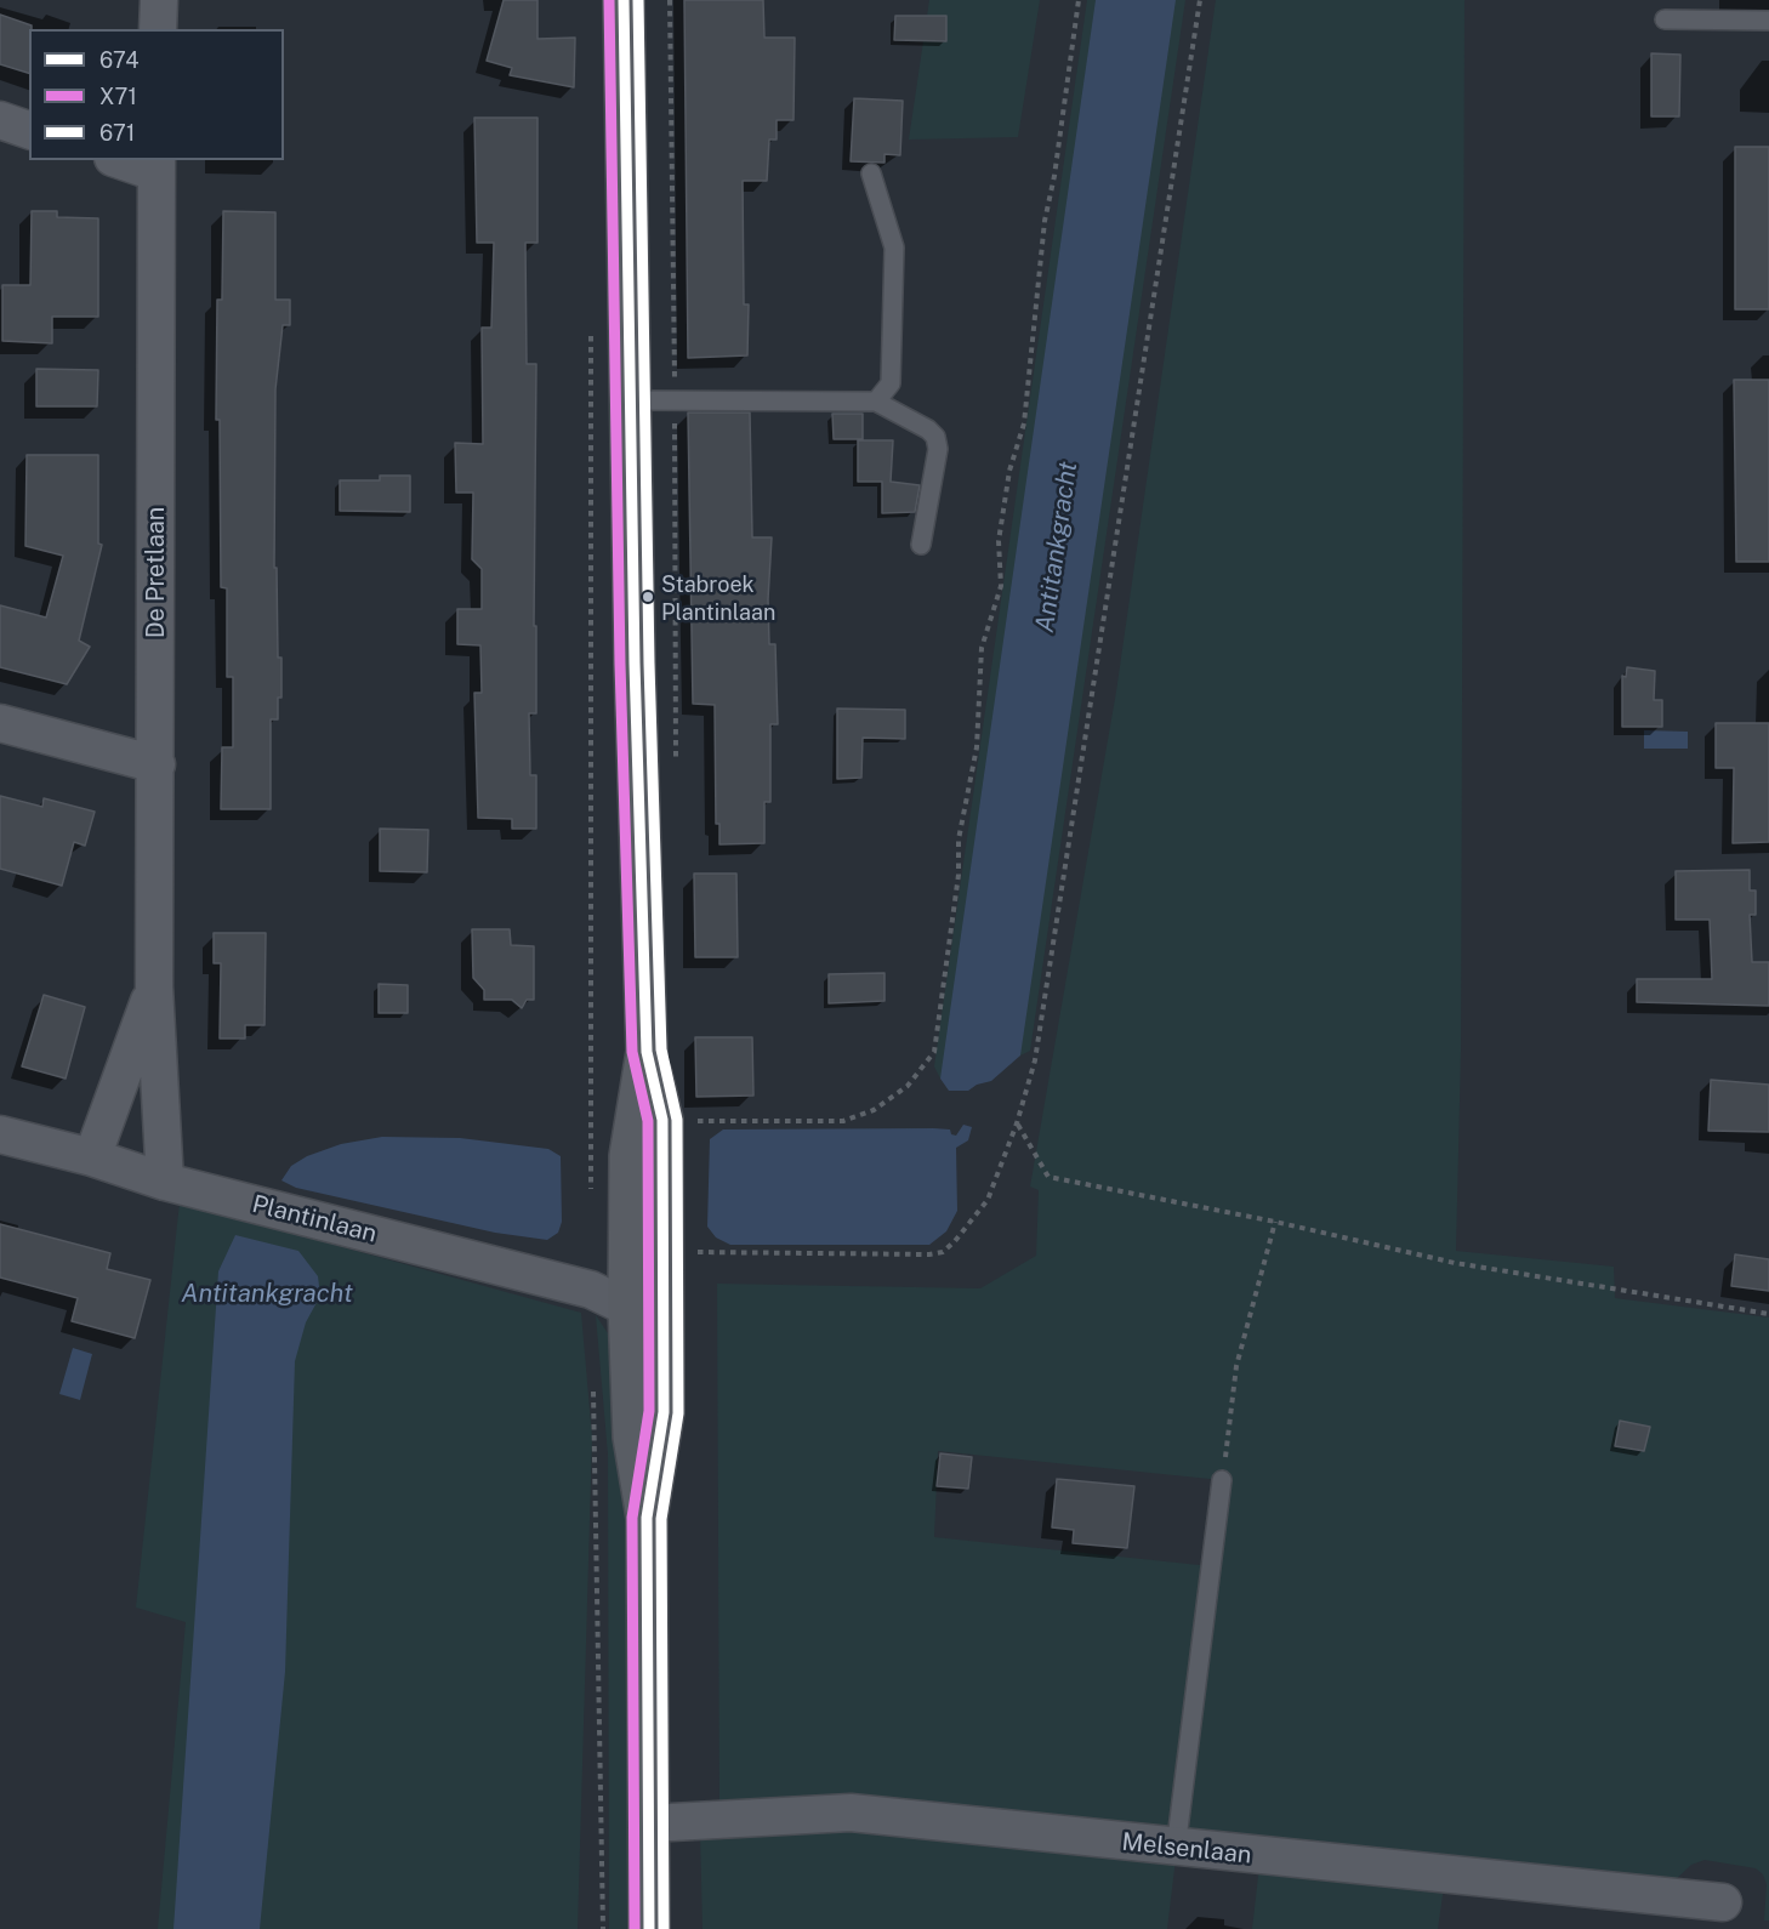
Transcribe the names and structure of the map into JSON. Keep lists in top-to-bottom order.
{
  "streets": {
    "street": ["De Pretlaan", "Plantinlaan", "Melsenlaan"]
  },
  "crossings": [
    ["De Pretlaan", "Plantinlaan"]
  ],
  "water": ["Antitankgracht"],
  "places": ["Stabroek Plantinlaan"],
  "lines": ["transit line 674", "transit line X71", "transit line 671"],
  "legend": ["674", "X71", "671"]
}
